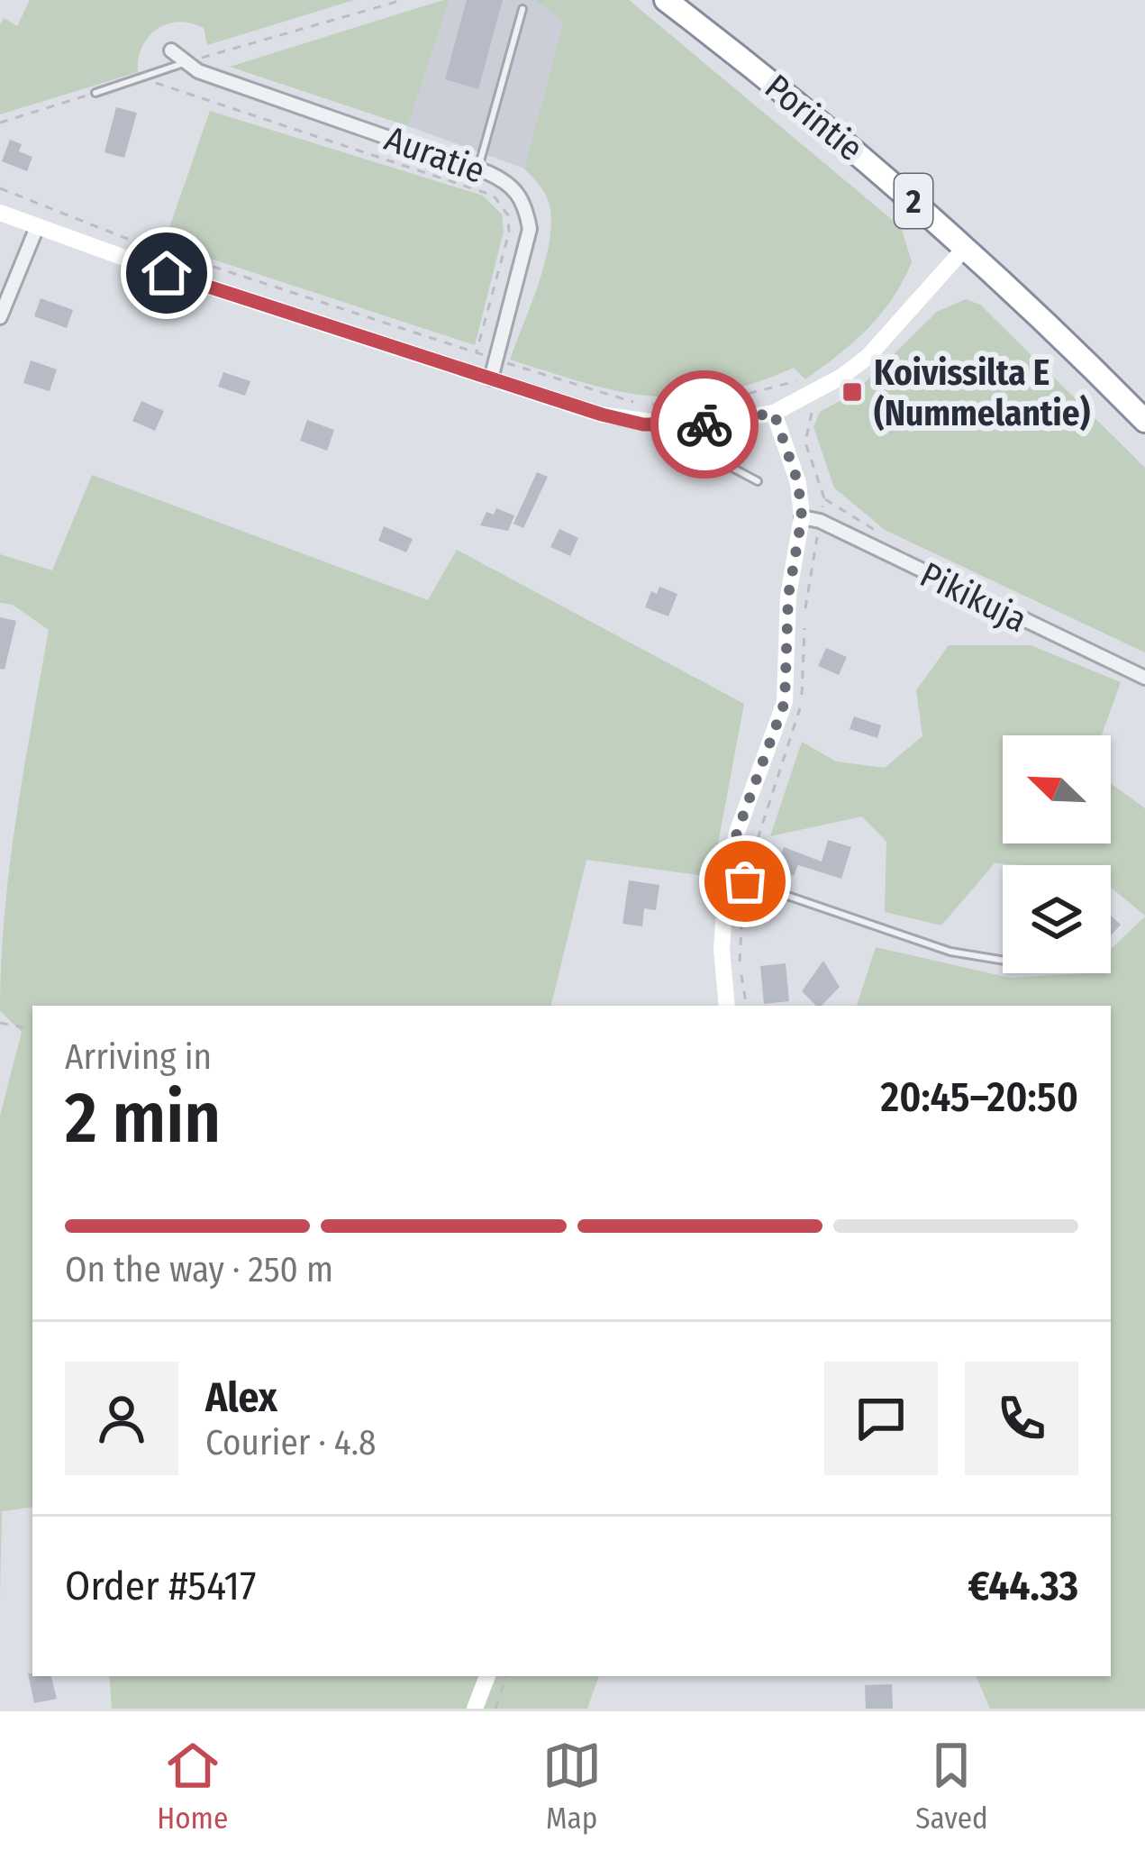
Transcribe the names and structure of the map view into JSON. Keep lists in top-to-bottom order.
{
  "streets": {
    "highway": ["Porintie", "2"],
    "street": ["Auratie", "Pikikuja"]
  },
  "places": {
    "transit": ["Koivissilta E (Nummelantie)"]
  },
  "north": "top left",
  "page": {
    "heading": ["2 min", "Arriving in", "20:45–20:50"],
    "panel": [
      "Alex",
      "Courier · 4.8",
      "Order #5417",
      "€44.33"
    ],
    "bar": "On the way · 250 m",
    "tabs": ["Home", "Map", "Saved"]
  }
}
